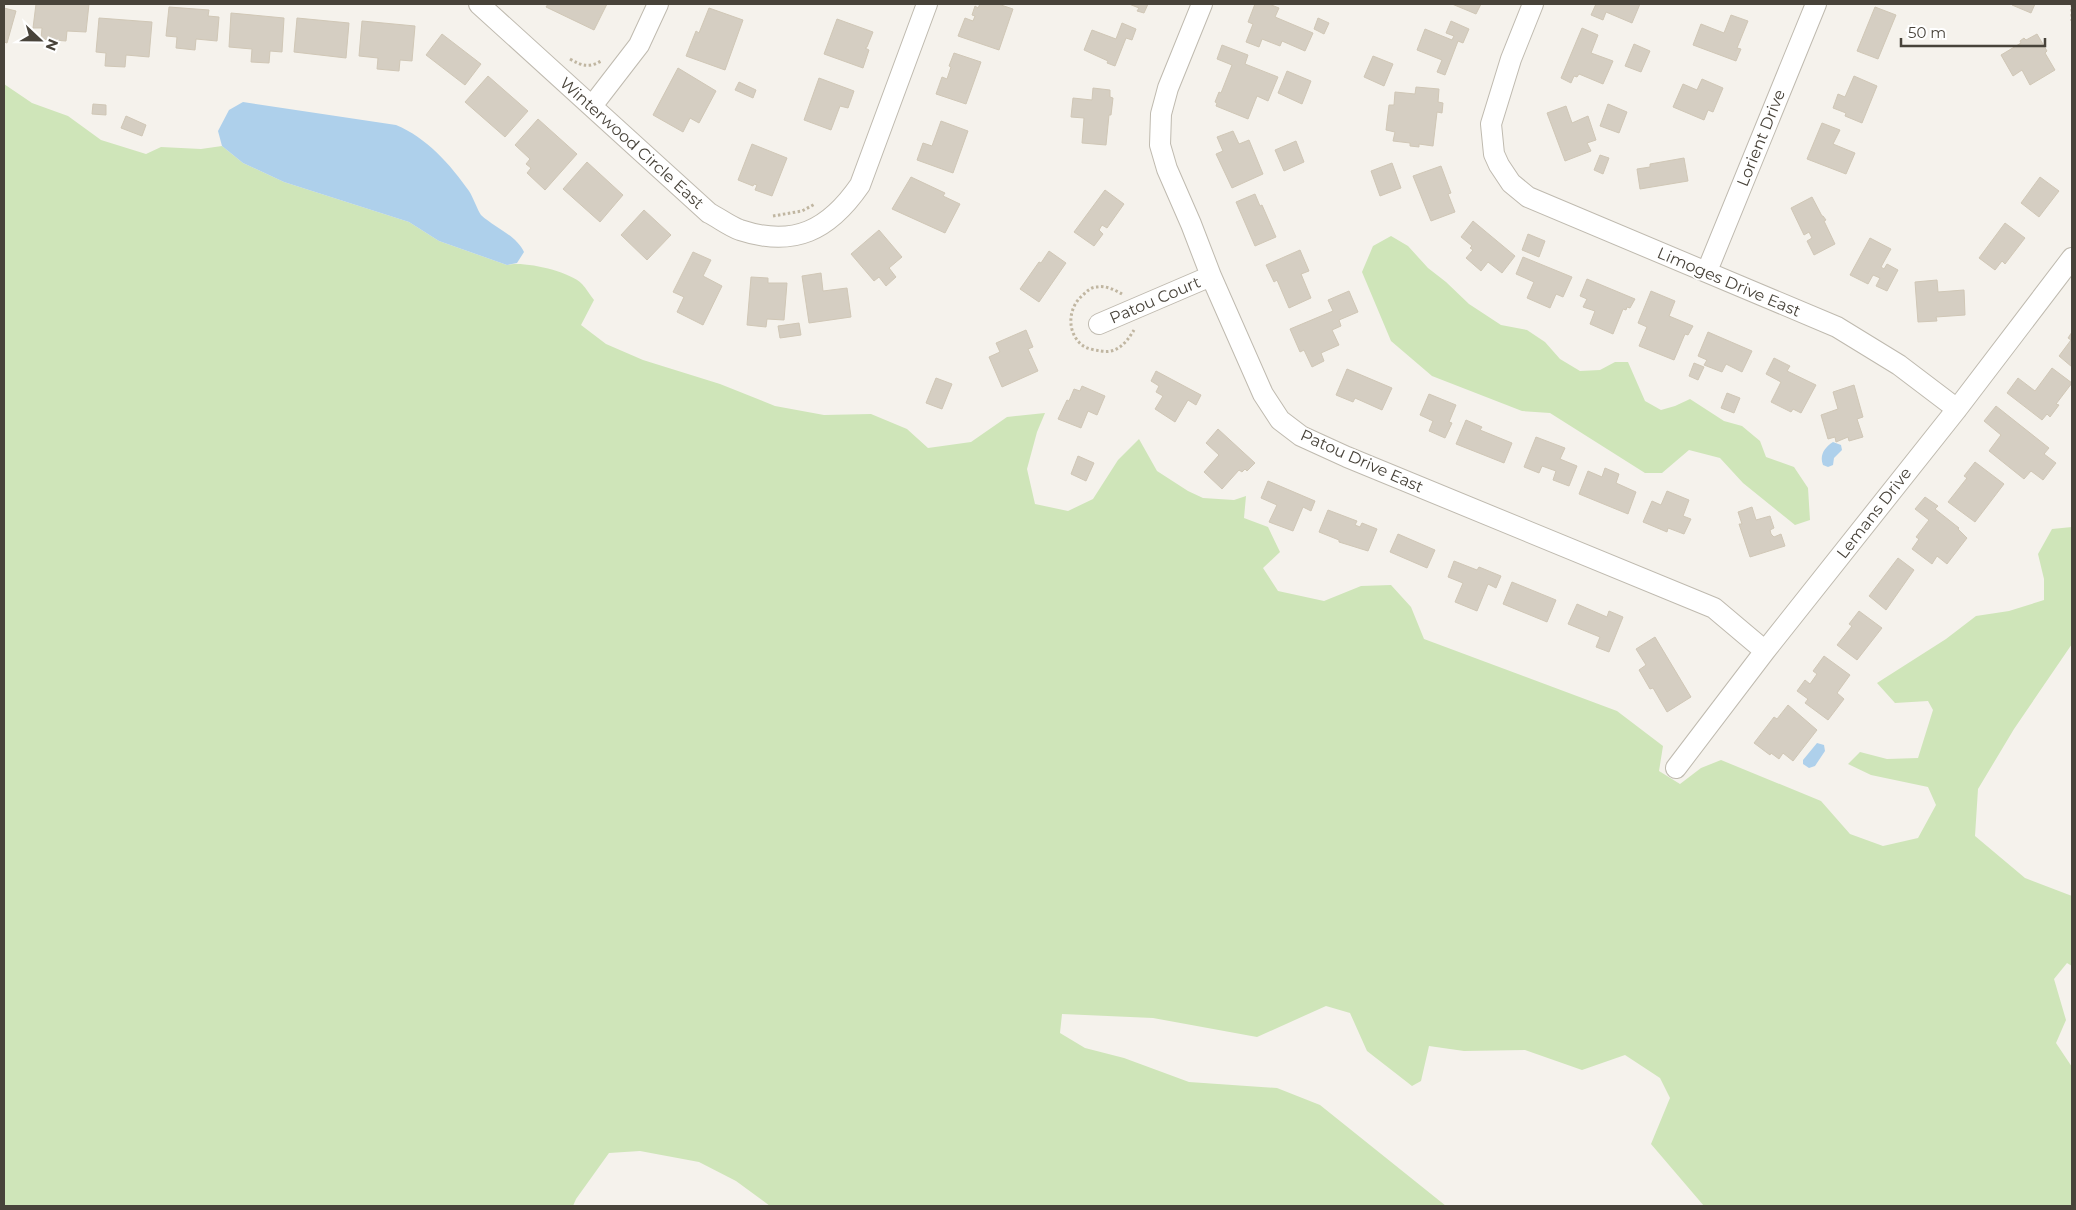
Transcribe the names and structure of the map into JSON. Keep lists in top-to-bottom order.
{
  "streets": {
    "street": [
      "Lorient Drive",
      "Winterwood Circle East",
      "Limoges Drive East",
      "Patou Court",
      "Patou Drive East",
      "Lemans Drive"
    ]
  },
  "crossings": [
    ["Lorient Drive", "Limoges Drive East"],
    ["Limoges Drive East", "Lemans Drive"],
    ["Patou Court", "Patou Drive East"],
    ["Patou Drive East", "Lemans Drive"]
  ],
  "scale_bar": "50 m",
  "north": "right"
}
